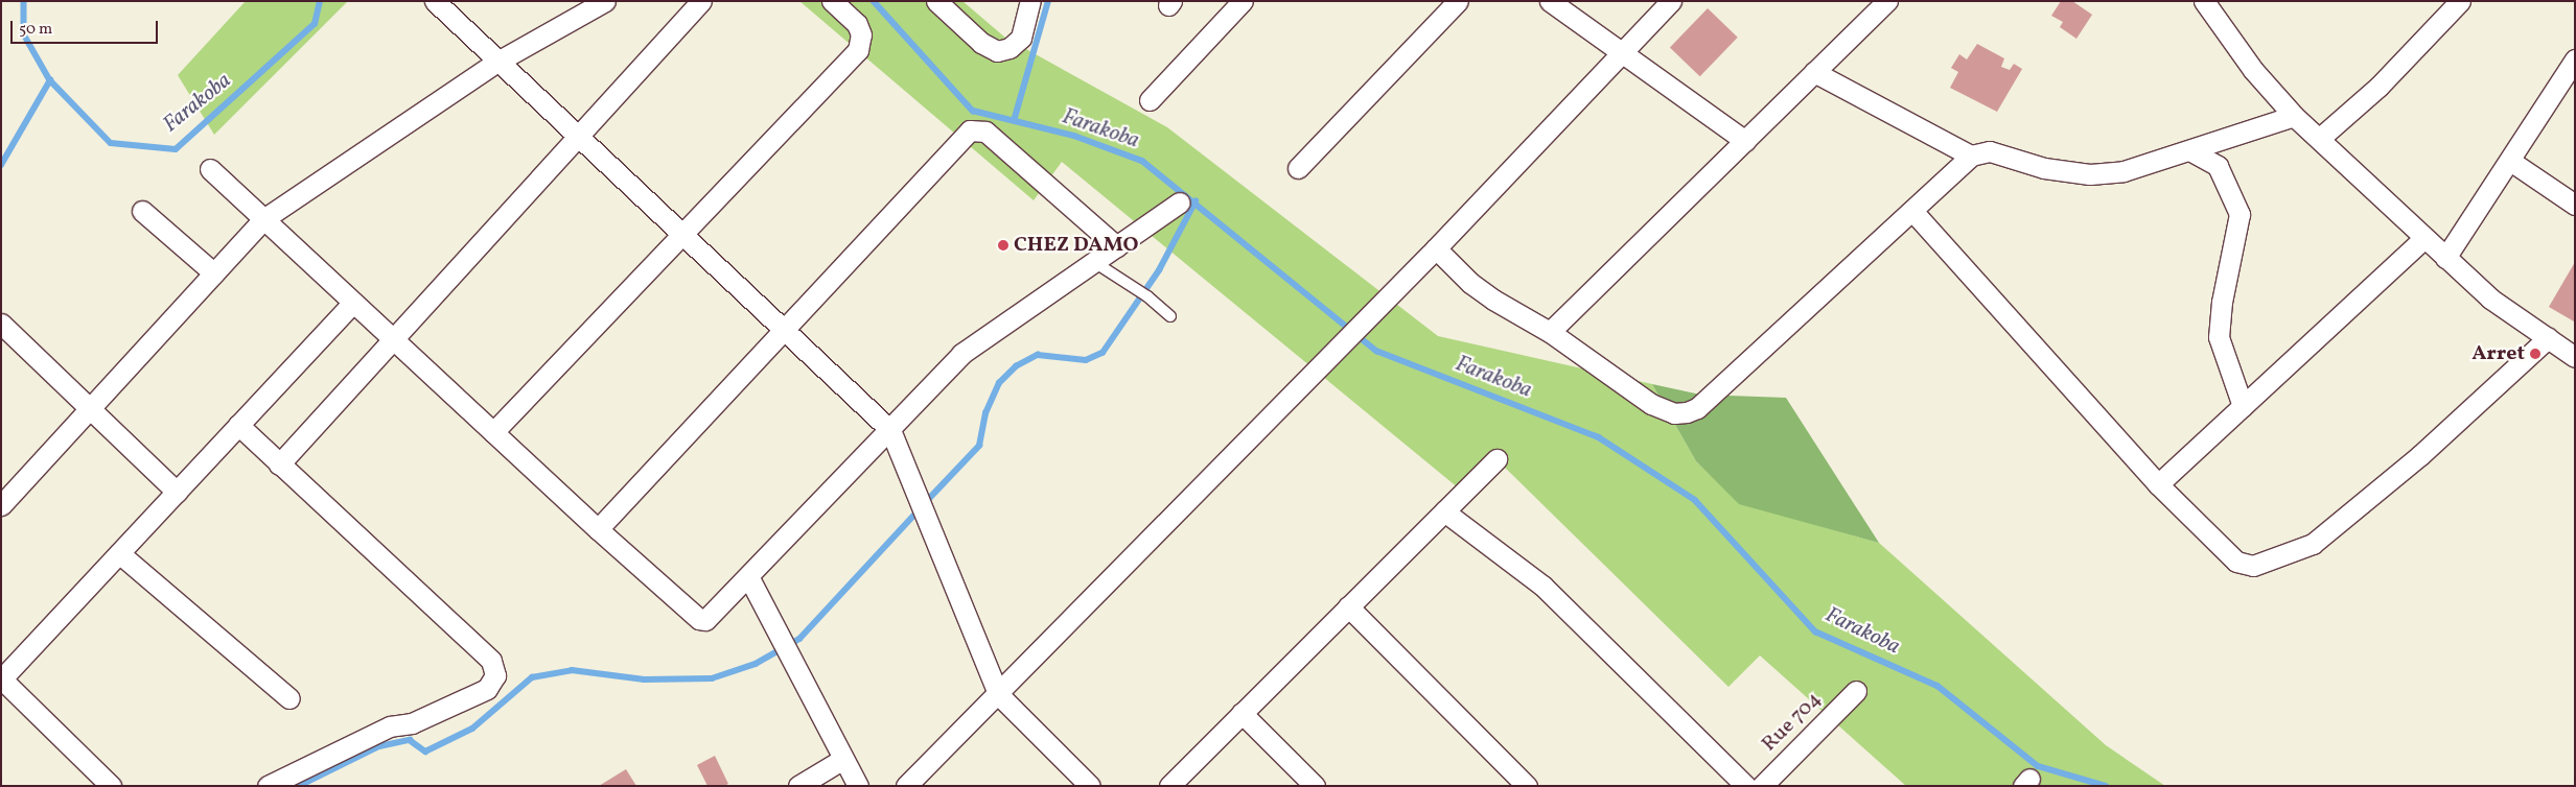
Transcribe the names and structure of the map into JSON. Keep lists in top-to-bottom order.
{
  "streets": {
    "street": ["Rue 704"]
  },
  "water": ["Farakoba"],
  "places": ["CHEZ DAMO", "Arret"],
  "scale_bar": "50 m"
}
